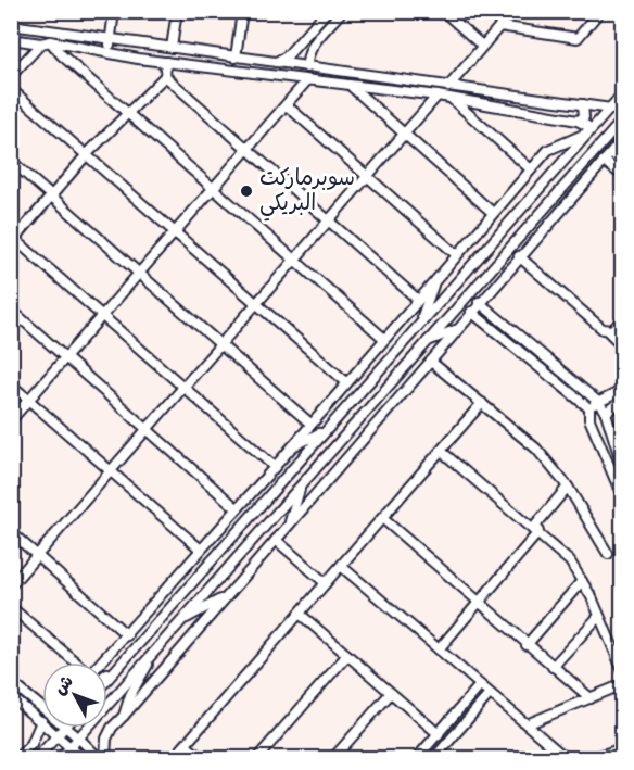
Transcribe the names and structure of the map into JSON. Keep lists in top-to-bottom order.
{
  "places": ["سوبرماركت البريكي"],
  "north": "top left"
}
